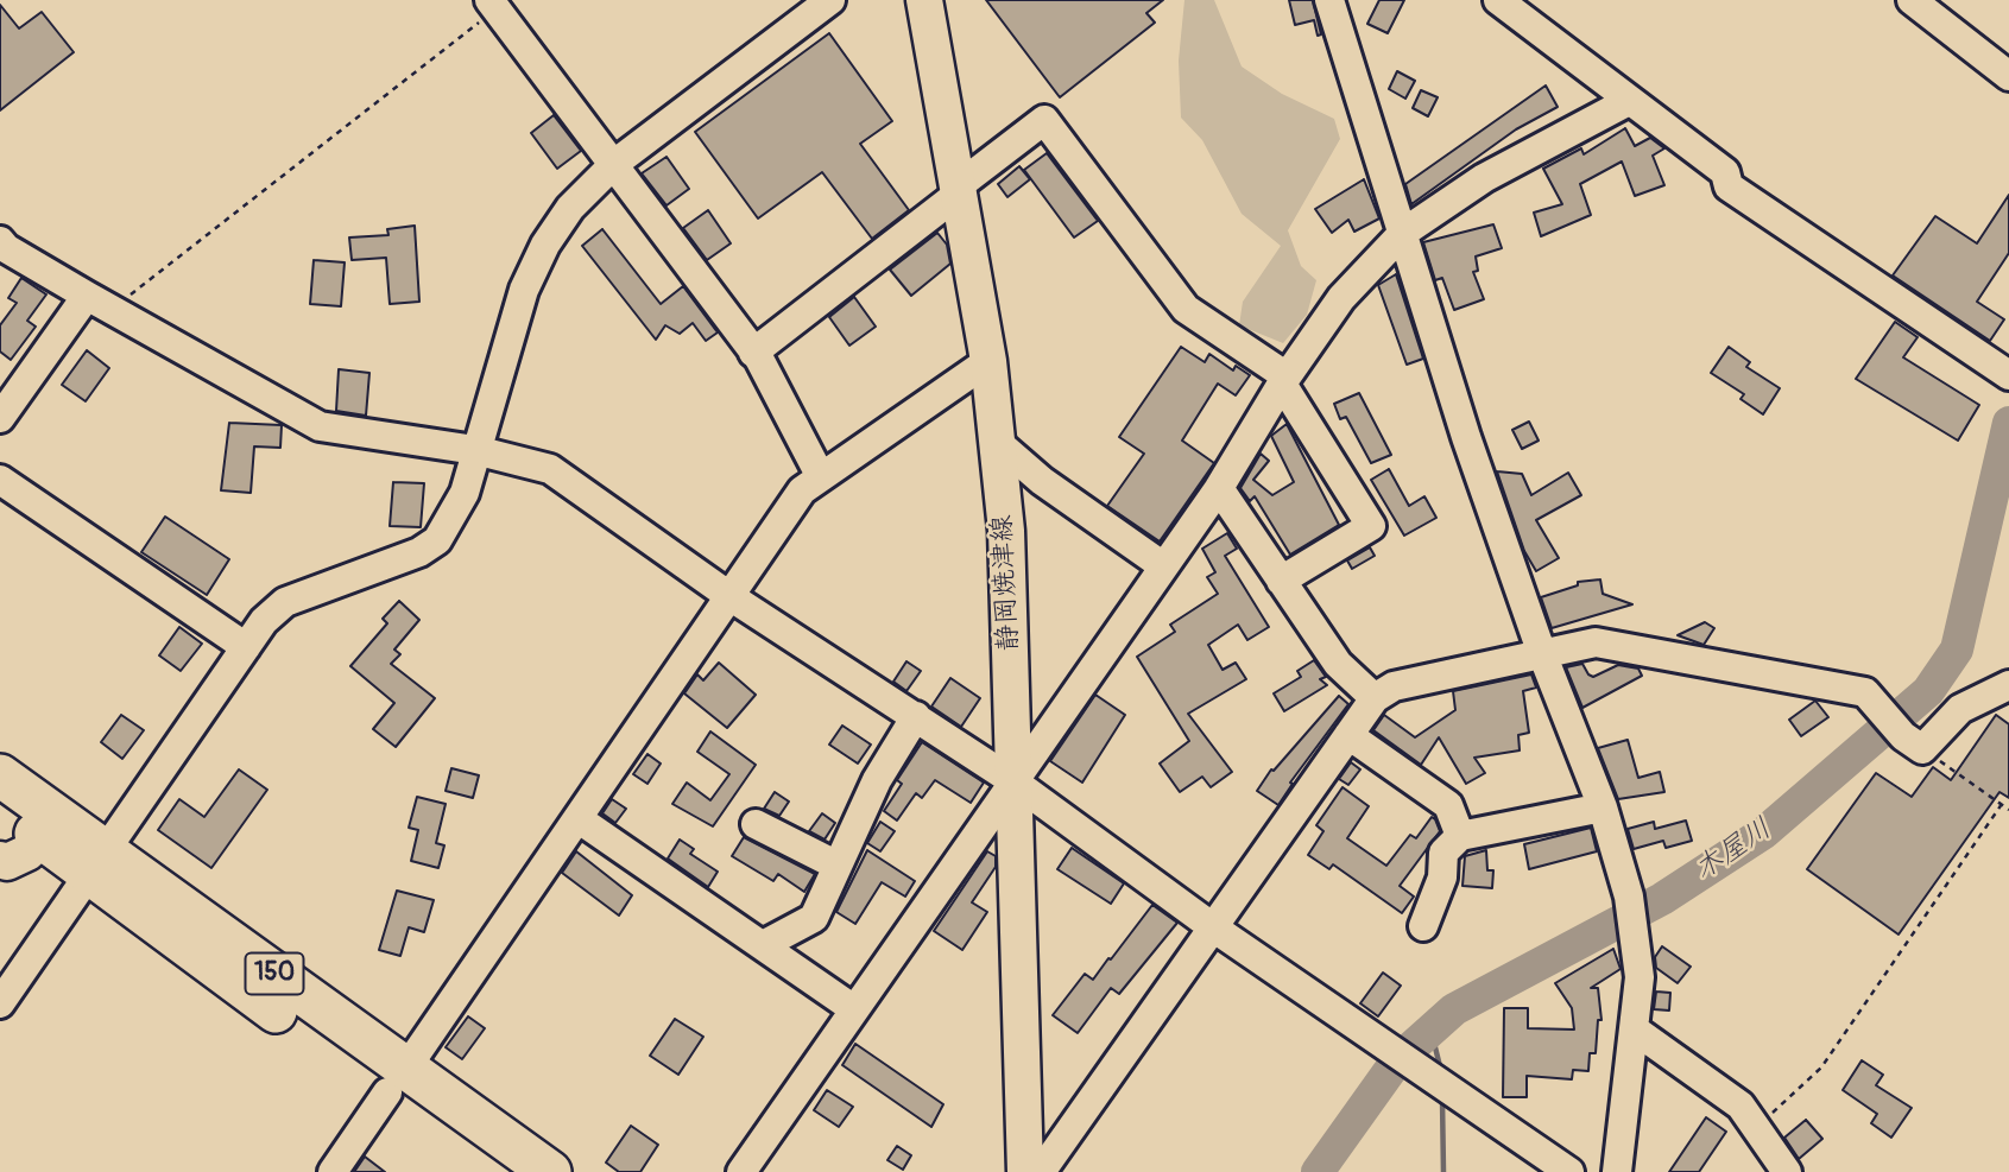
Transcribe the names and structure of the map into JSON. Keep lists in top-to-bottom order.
{
  "streets": {
    "highway": ["150"],
    "main road": ["静岡焼津線"]
  },
  "water": ["木屋川"]
}
